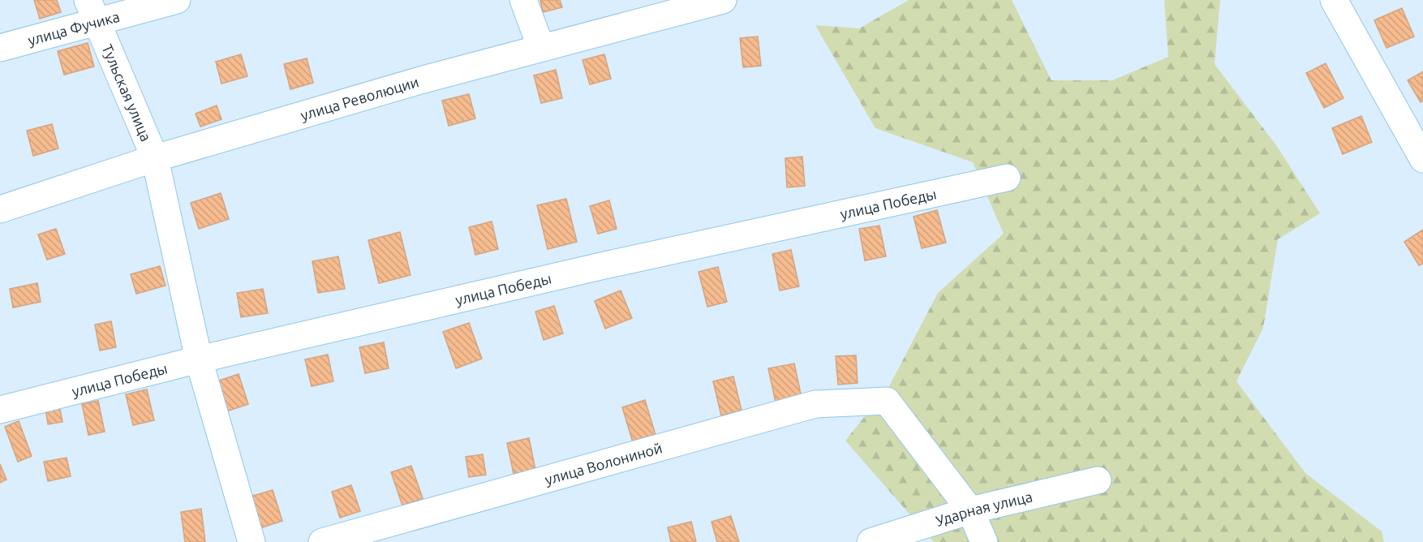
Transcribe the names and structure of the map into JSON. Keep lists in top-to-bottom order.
{
  "streets": {
    "street": [
      "улица Фучика",
      "Тульская улица",
      "улица Революции",
      "улица Победы",
      "улица Волониной",
      "Ударная улица"
    ]
  },
  "crossings": [
    ["улица Фучика", "Тульская улица"],
    ["Тульская улица", "улица Революции"],
    ["Тульская улица", "улица Победы"],
    ["улица Волониной", "Ударная улица"]
  ]
}
